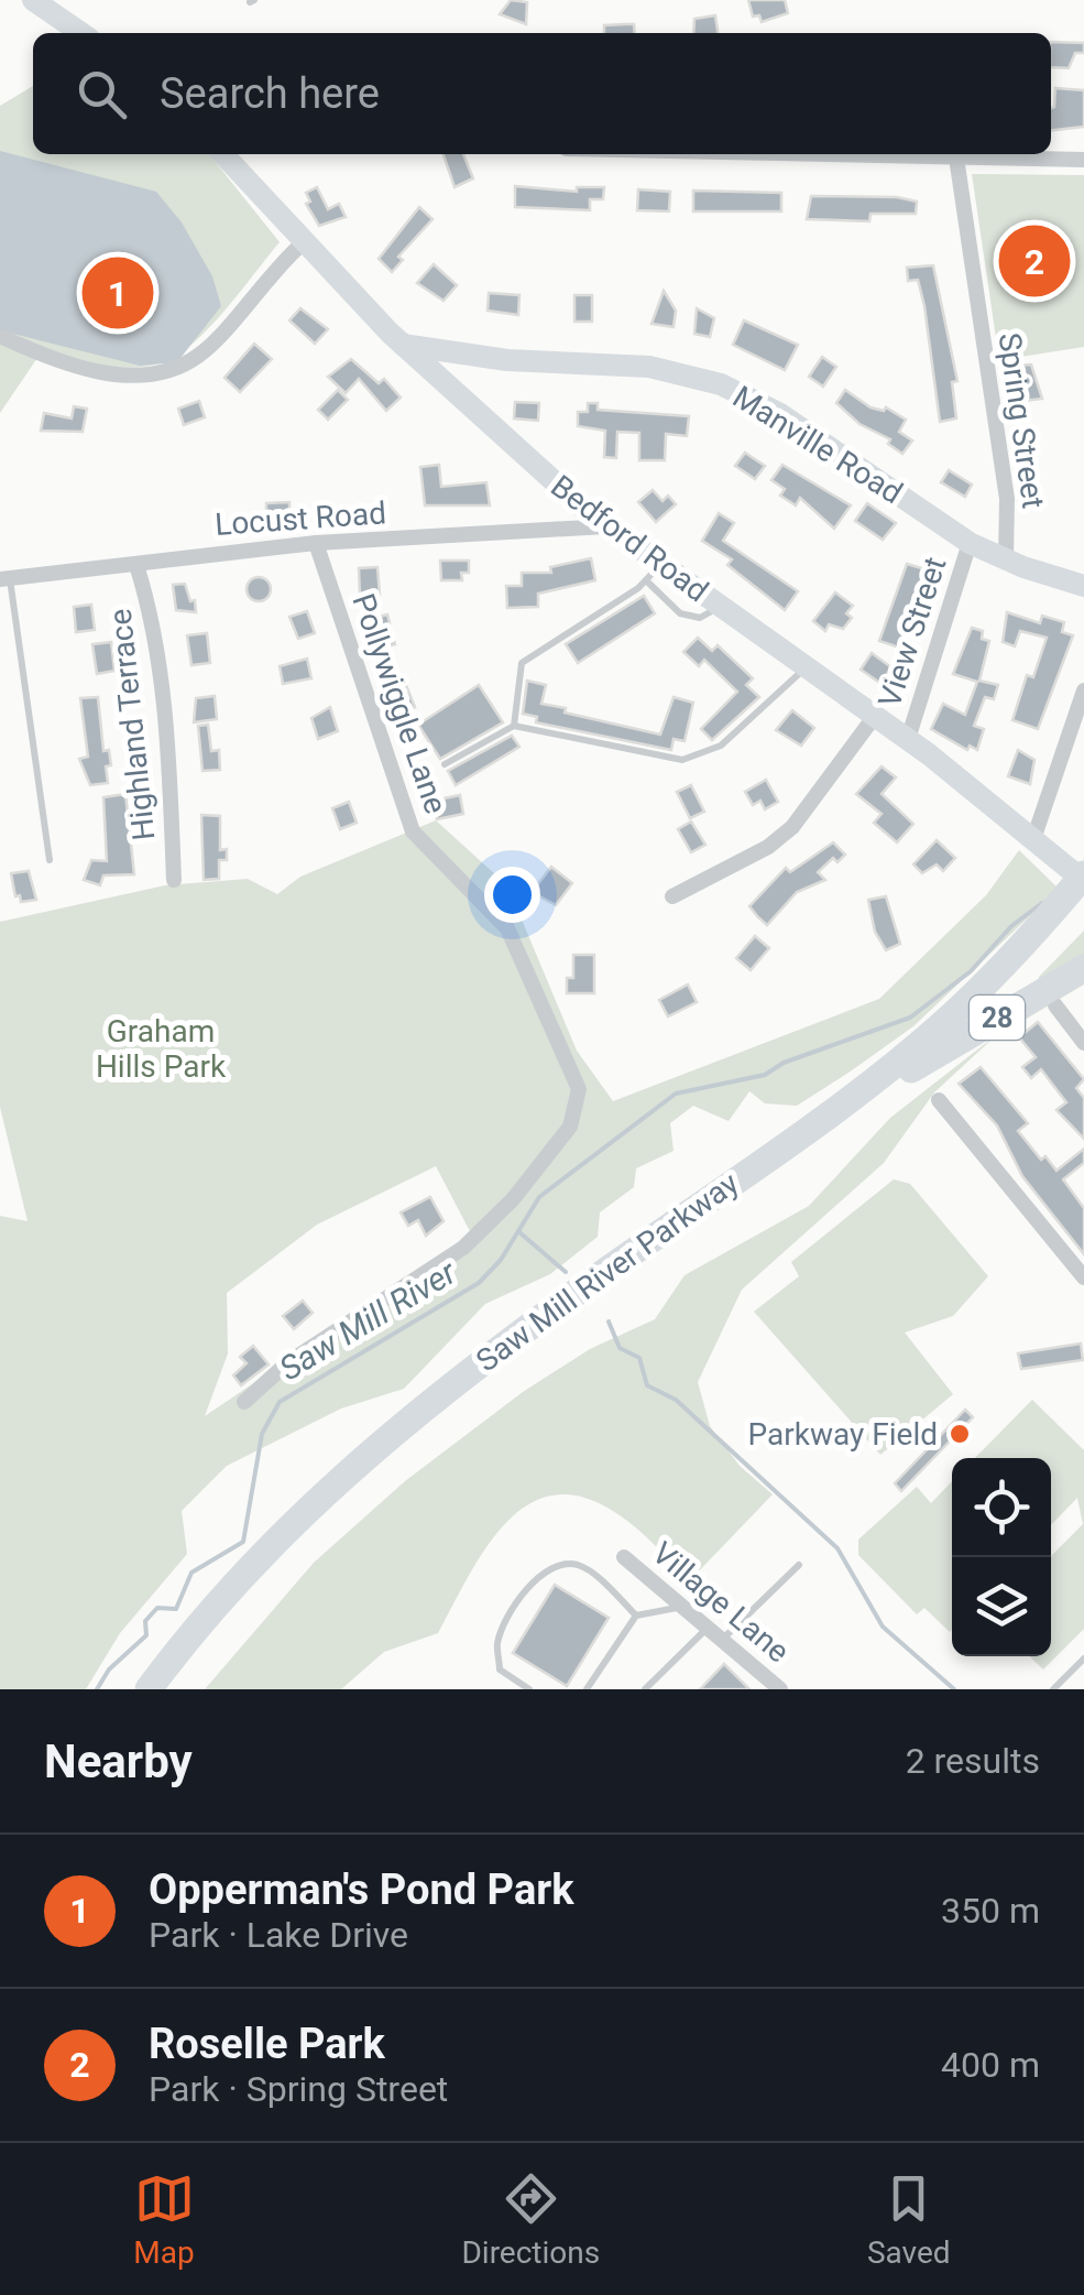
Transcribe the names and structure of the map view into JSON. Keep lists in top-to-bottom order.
{
  "streets": {
    "highway": ["28", "Saw Mill River Parkway"],
    "main road": ["Manville Road", "Bedford Road"],
    "street": [
      "Spring Street",
      "Locust Road",
      "View Street",
      "Pollywiggle Lane",
      "Highland Terrace",
      "Village Lane"
    ]
  },
  "crossings": [
    ["Spring Street", "Manville Road"],
    ["Manville Road", "Bedford Road"],
    ["Manville Road", "View Street"],
    ["Locust Road", "Bedford Road"],
    ["Locust Road", "Pollywiggle Lane"],
    ["Locust Road", "Highland Terrace"],
    ["Bedford Road", "View Street"],
    ["Bedford Road", "Saw Mill River Parkway"],
    ["28", "Saw Mill River Parkway"]
  ],
  "water": ["Saw Mill River"],
  "parks": ["Graham Hills Park"],
  "places": ["Parkway Field"],
  "page": {
    "search": "Search here",
    "pins": ["2", "1"],
    "heading": ["Nearby", "2 results"],
    "list": [
      {
        "mark": "1",
        "name": "Opperman's Pond Park",
        "note": "Park · Lake Drive",
        "value": "350 m"
      },
      {
        "mark": "2",
        "name": "Roselle Park",
        "note": "Park · Spring Street",
        "value": "400 m"
      }
    ],
    "nav": ["Map", "Directions", "Saved"]
  }
}
